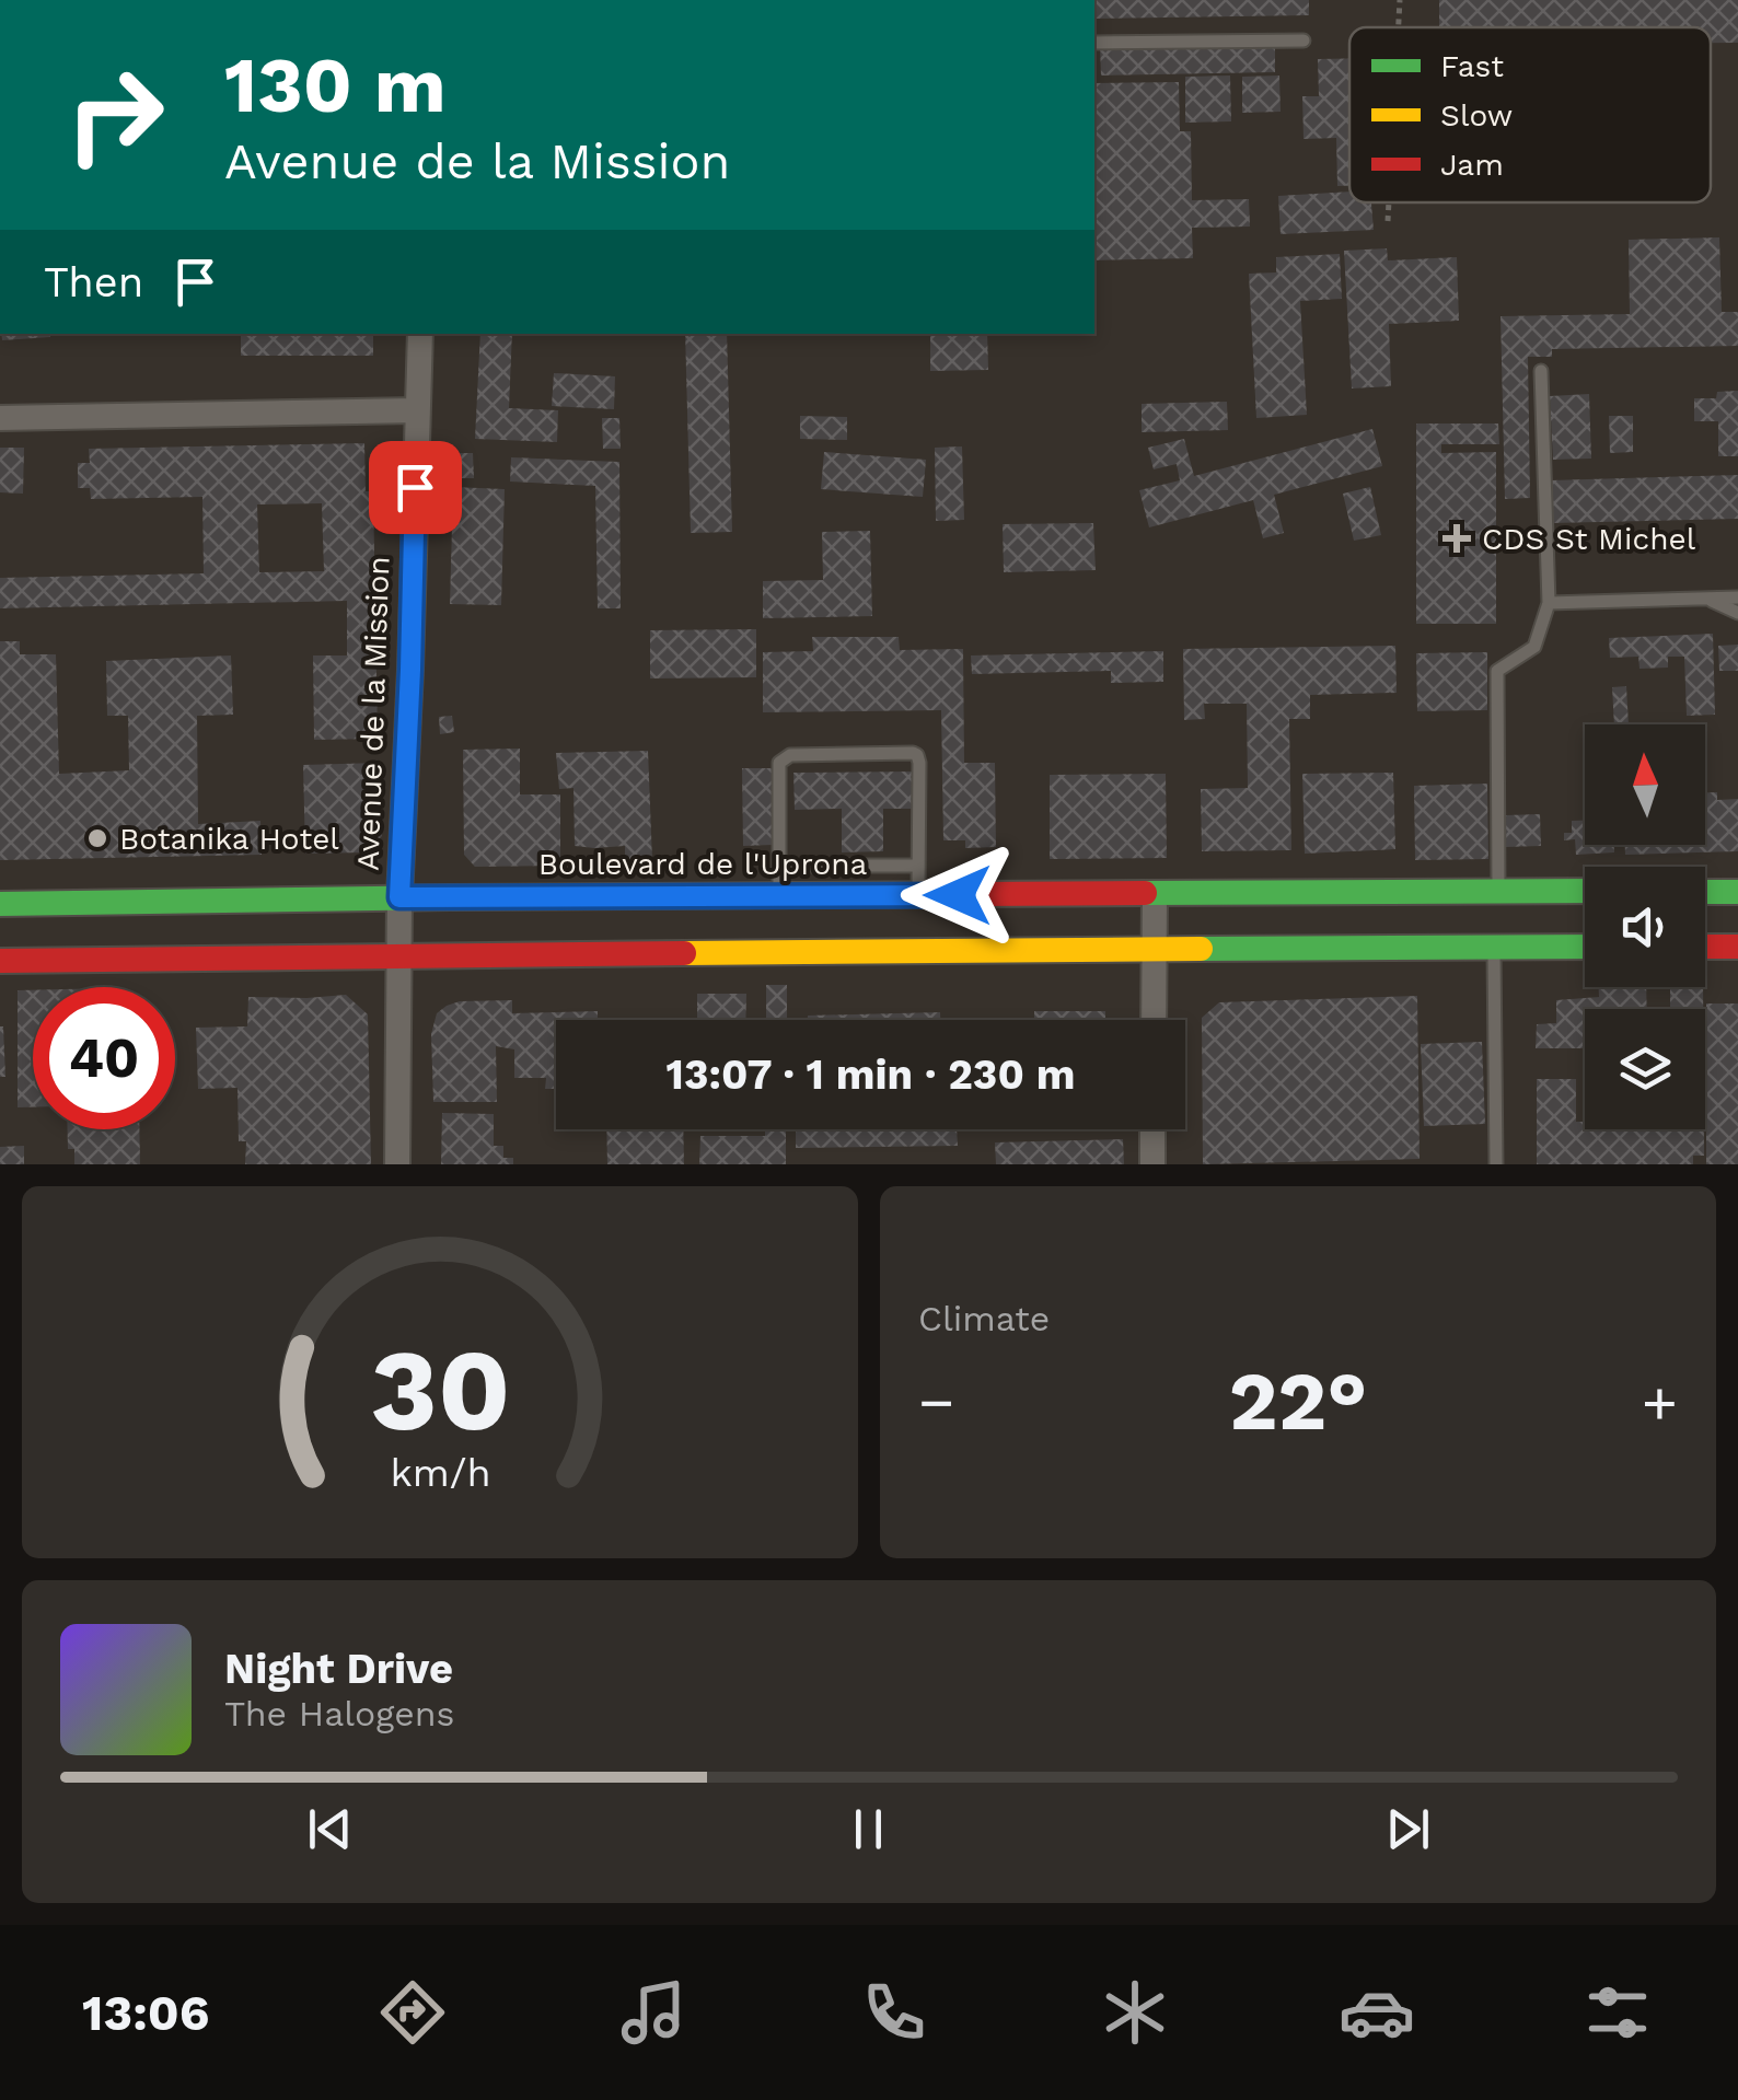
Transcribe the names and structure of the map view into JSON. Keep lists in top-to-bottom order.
{
  "streets": {
    "street": ["Avenue de la Mission", "Boulevard de l'Uprona"]
  },
  "crossings": [
    ["Avenue de la Mission", "Boulevard de l'Uprona"]
  ],
  "places": {
    "health": ["CDS St Michel"],
    "other": ["Botanika Hotel"]
  },
  "legend": ["Fast", "Slow", "Jam"],
  "north": "top",
  "page": {
    "turn": ["130 m", "Avenue de la Mission"],
    "then": "Then",
    "limit": "40",
    "trip": "13:07 · 1 min · 230 m",
    "tile": "Climate",
    "heat": ["−", "22°", "+"],
    "song": ["Night Drive", "The Halogens"],
    "tabs": "13:06",
    "gauge": ["30", "km/h"]
  }
}
